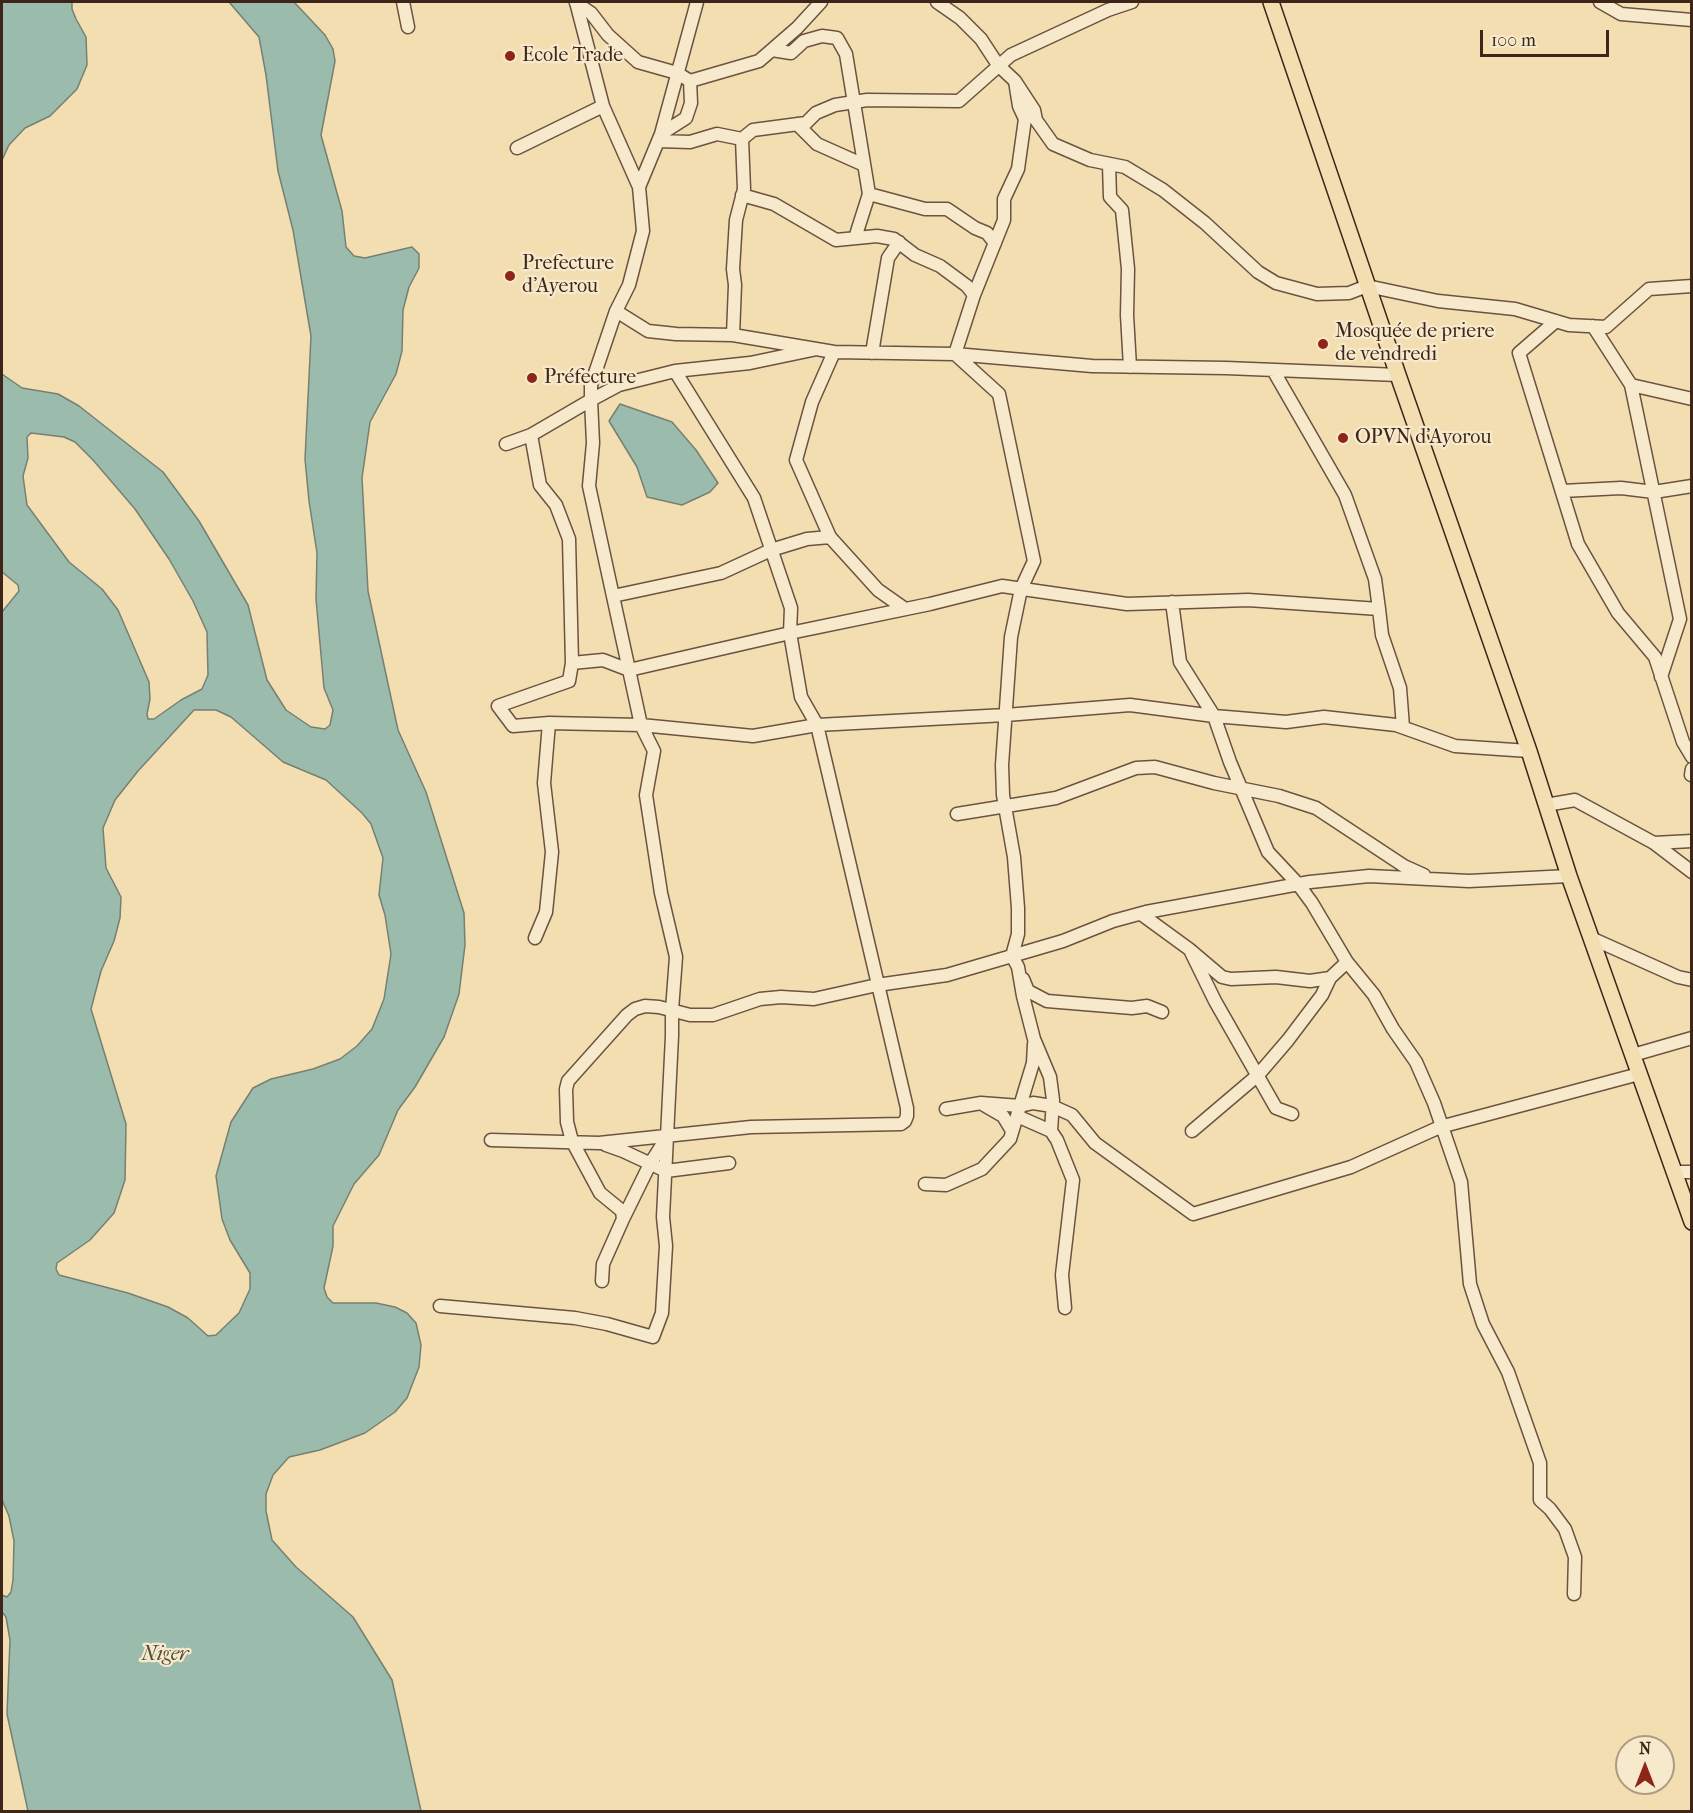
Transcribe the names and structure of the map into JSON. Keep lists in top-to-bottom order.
{
  "water": ["Niger"],
  "places": [
    "Ecole Trade",
    "Prefecture d'Ayerou",
    "Mosquée de priere de vendredi",
    "Préfecture",
    "OPVN d'Ayorou"
  ],
  "scale_bar": "100 m",
  "north": "top"
}
